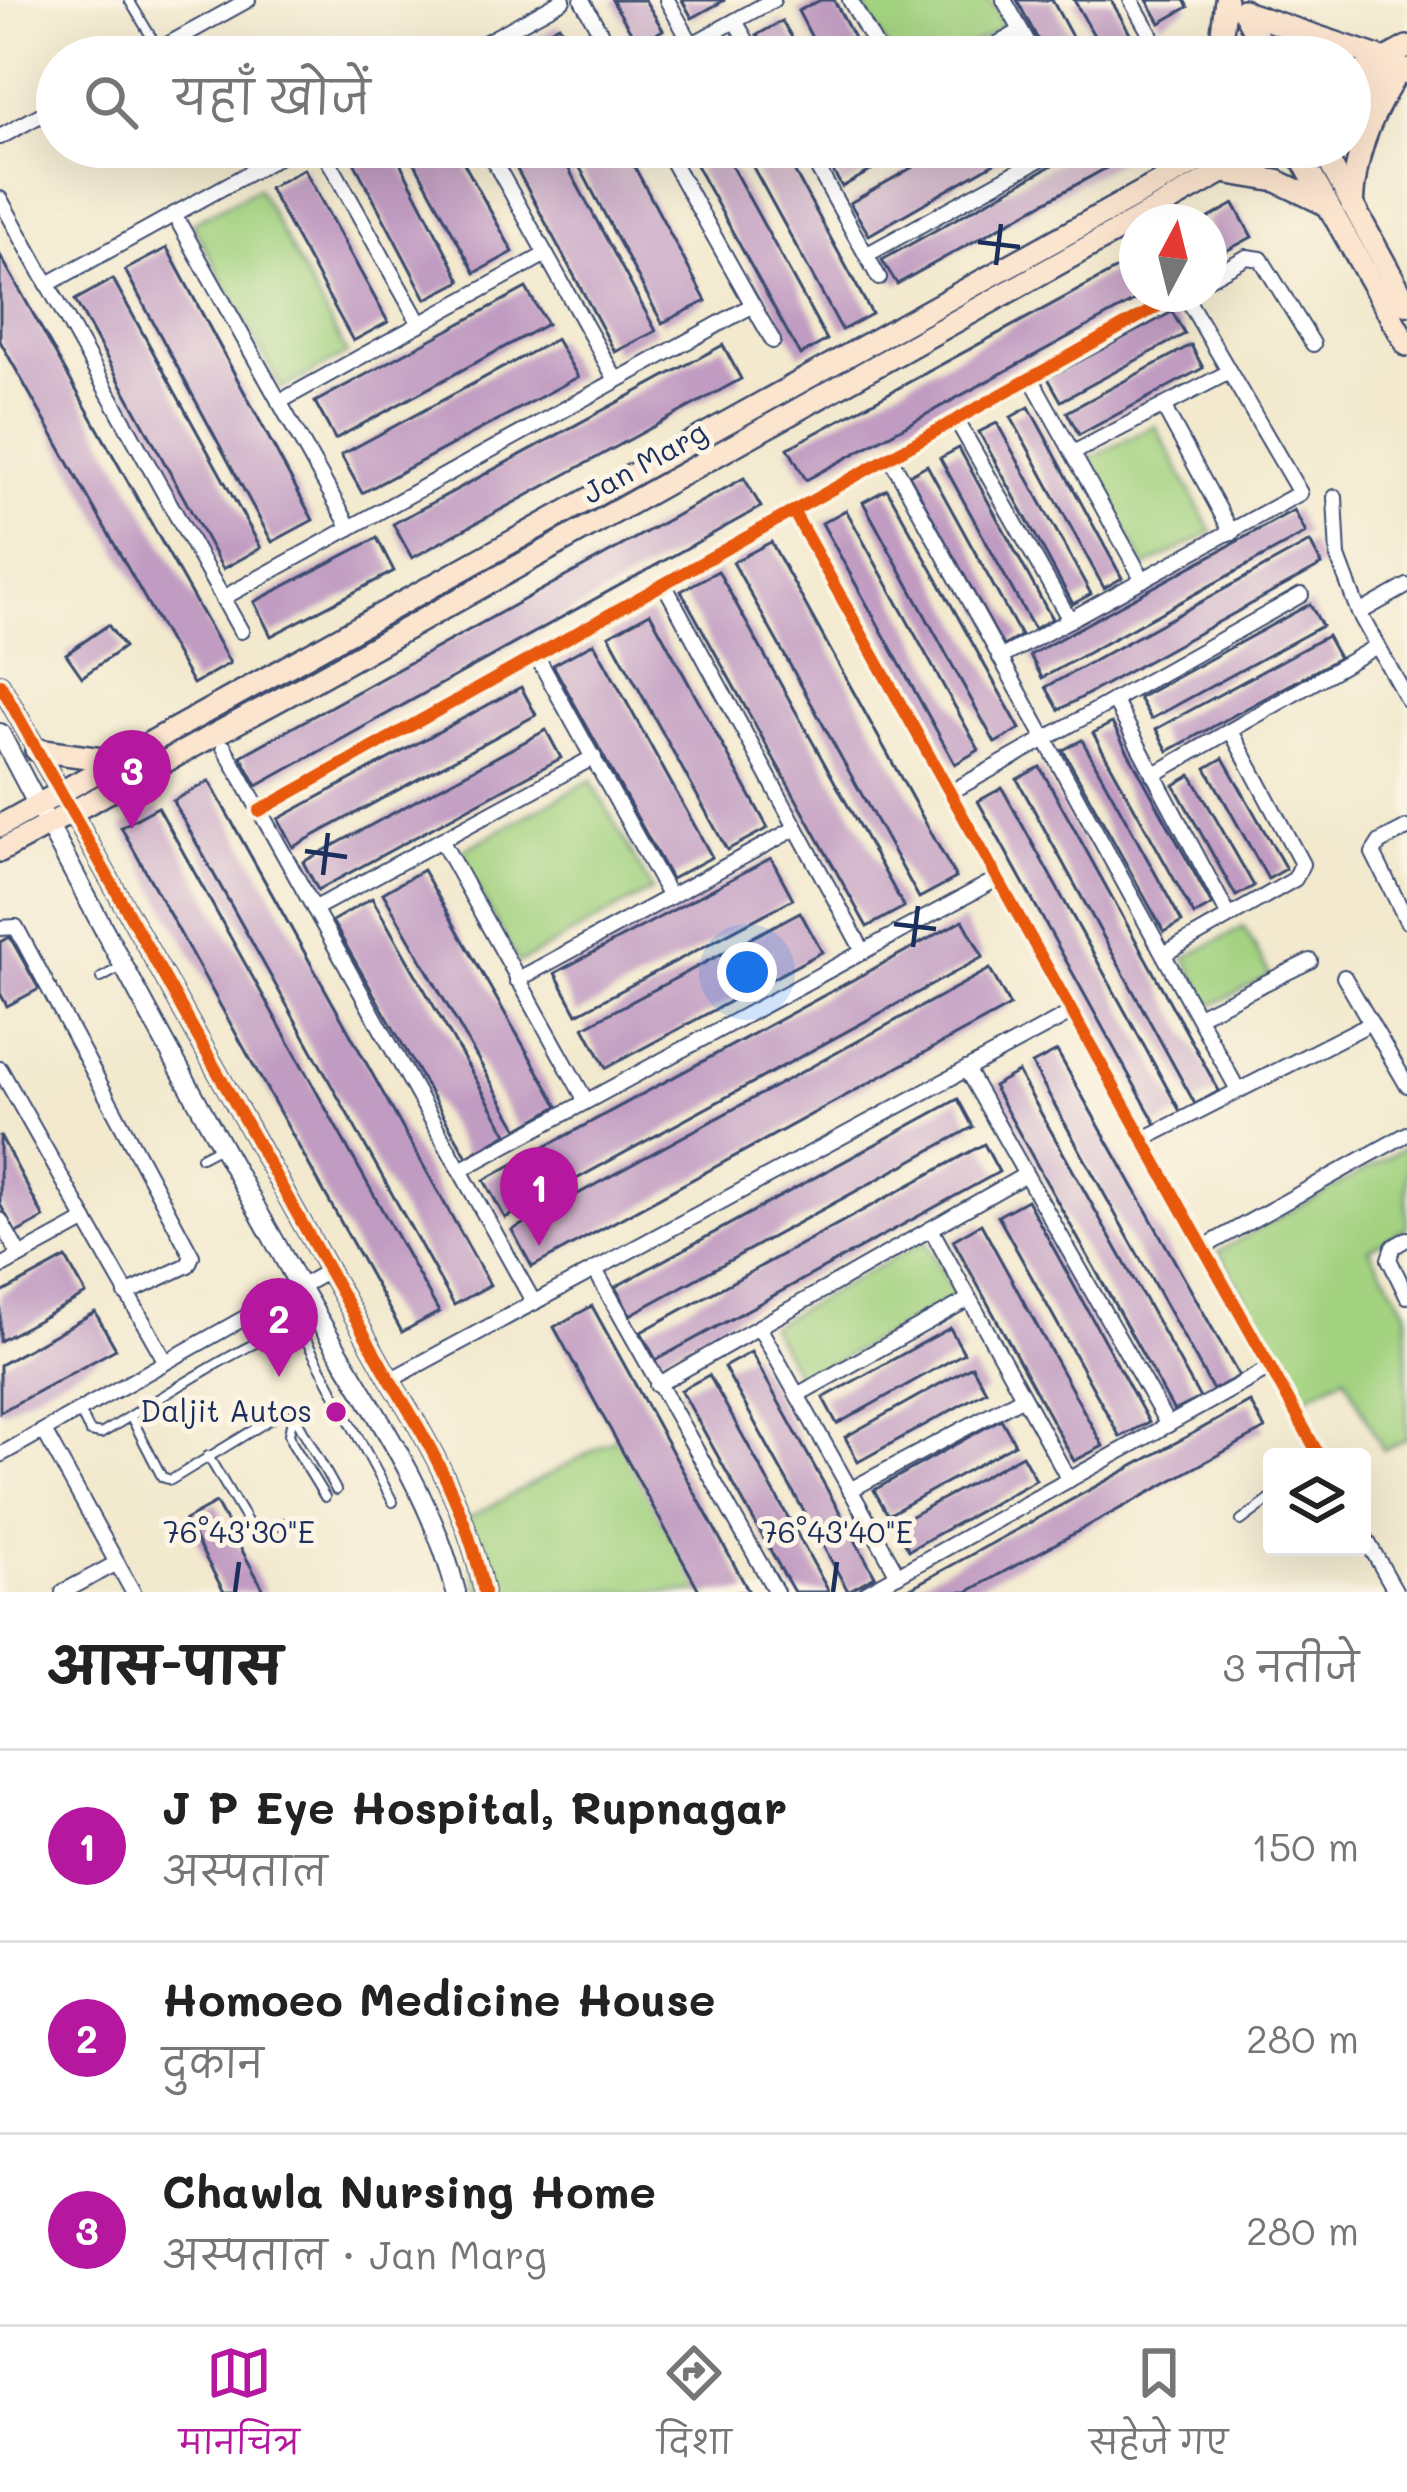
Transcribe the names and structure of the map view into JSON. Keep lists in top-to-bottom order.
{
  "streets": {
    "main road": ["Jan Marg"]
  },
  "places": ["Daljit Autos"],
  "north": "top",
  "page": {
    "search": "यहाँ खोजें",
    "pins": ["3", "1", "2"],
    "heading": ["आस-पास", "3 नतीजे"],
    "list": [
      {
        "mark": "1",
        "name": "J P Eye Hospital, Rupnagar",
        "note": "अस्पताल",
        "value": "150 m"
      },
      {
        "mark": "2",
        "name": "Homoeo Medicine House",
        "note": "दुकान",
        "value": "280 m"
      },
      {
        "mark": "3",
        "name": "Chawla Nursing Home",
        "note": "अस्पताल · Jan Marg",
        "value": "280 m"
      }
    ],
    "nav": ["मानचित्र", "दिशा", "सहेजे गए"]
  },
  "coordinates": ["76°43'30\"E", "76°43'40\"E"]
}
